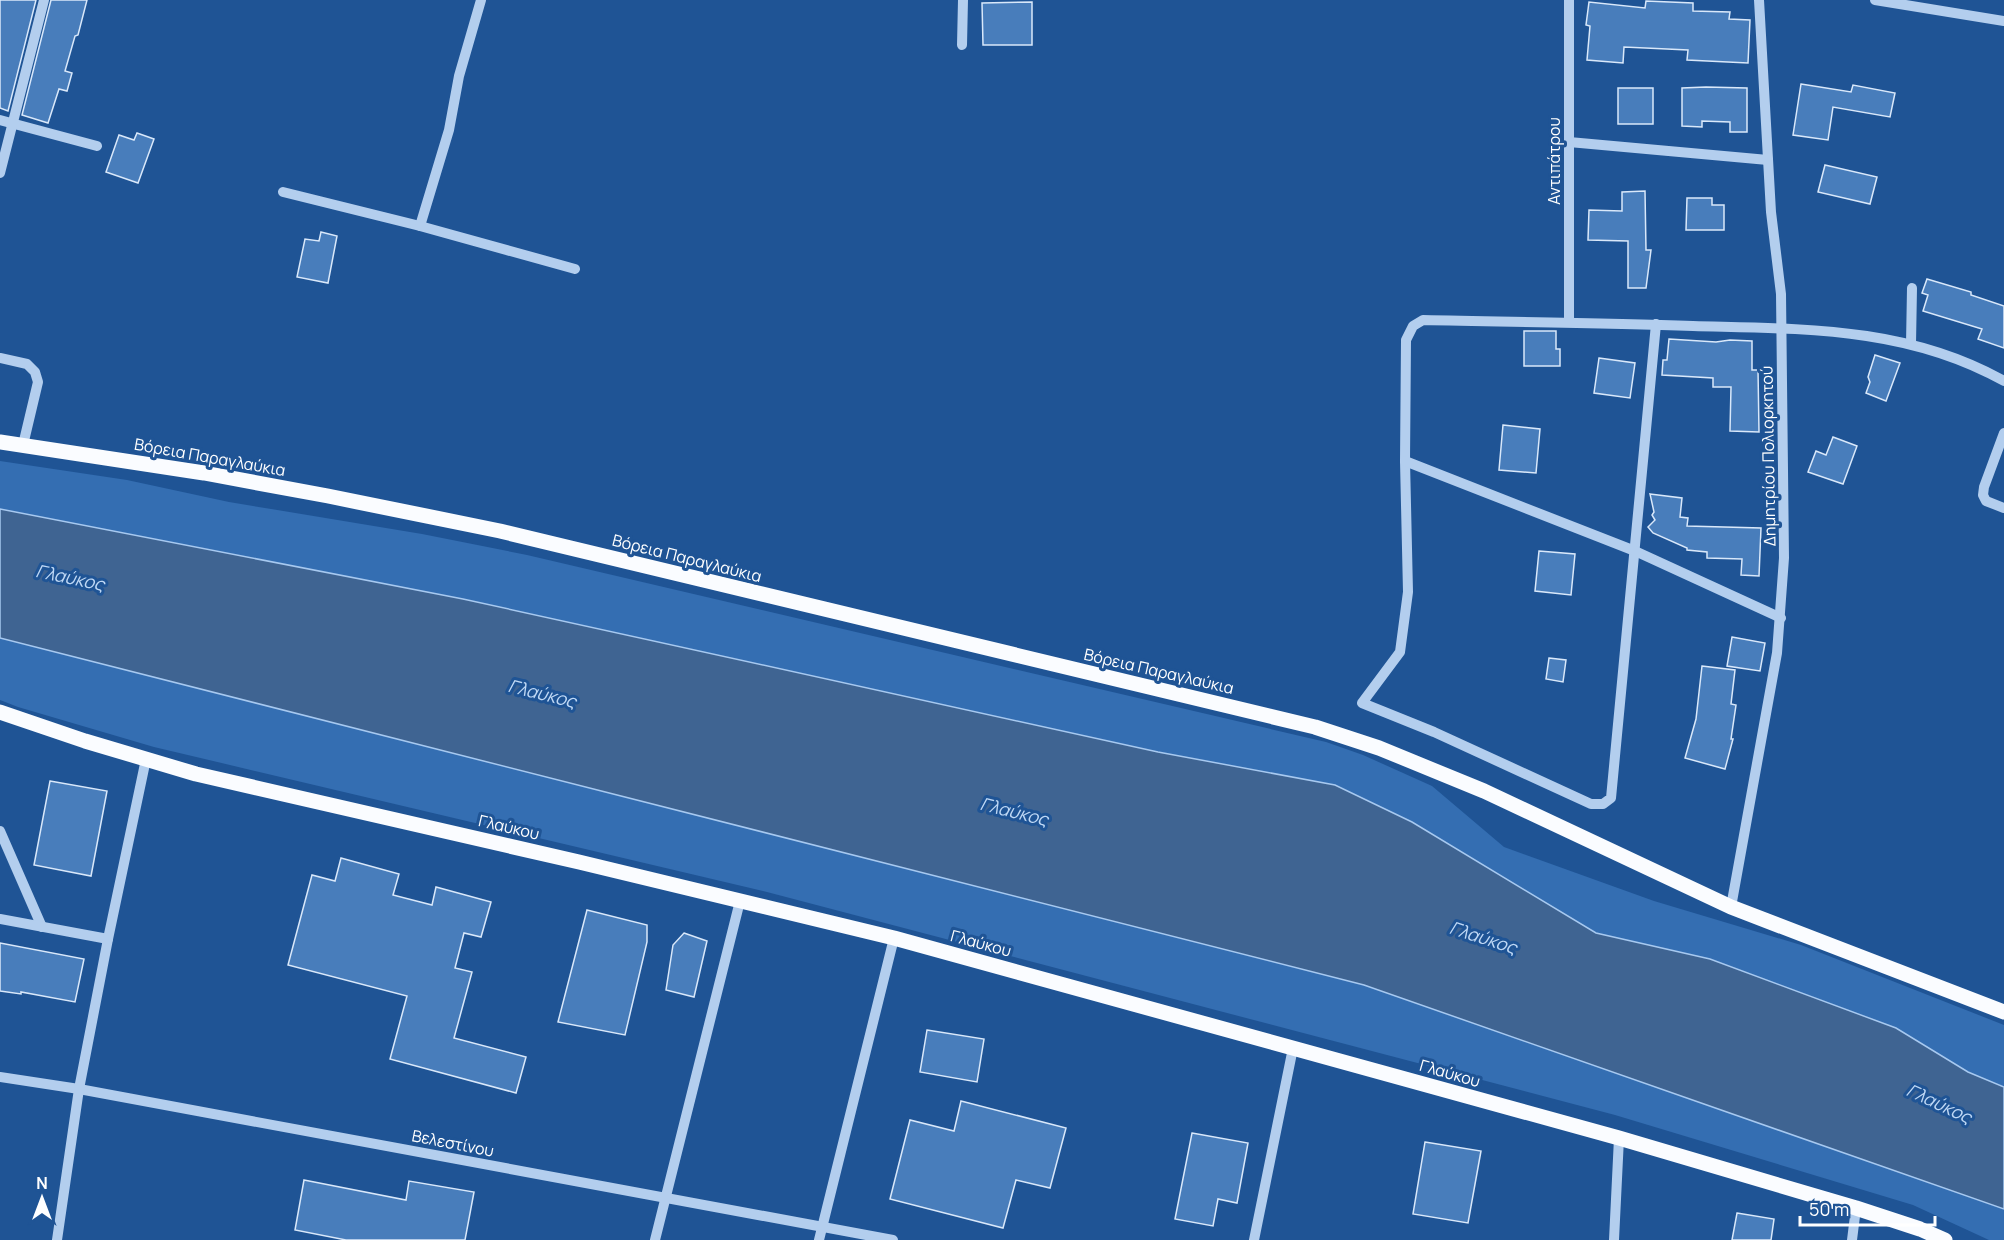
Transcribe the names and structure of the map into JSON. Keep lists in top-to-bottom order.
{
  "streets": {
    "main road": ["Βόρεια Παραγλαύκια", "Γλαύκου"],
    "street": ["Αντιπάτρου", "Δημητρίου Πολιορκητού", "Βελεστίνου"]
  },
  "crossings": [
    ["Δημητρίου Πολιορκητού", "Βόρεια Παραγλαύκια"]
  ],
  "water": ["Γλαύκος"],
  "scale_bar": "50 m",
  "north": "top"
}
